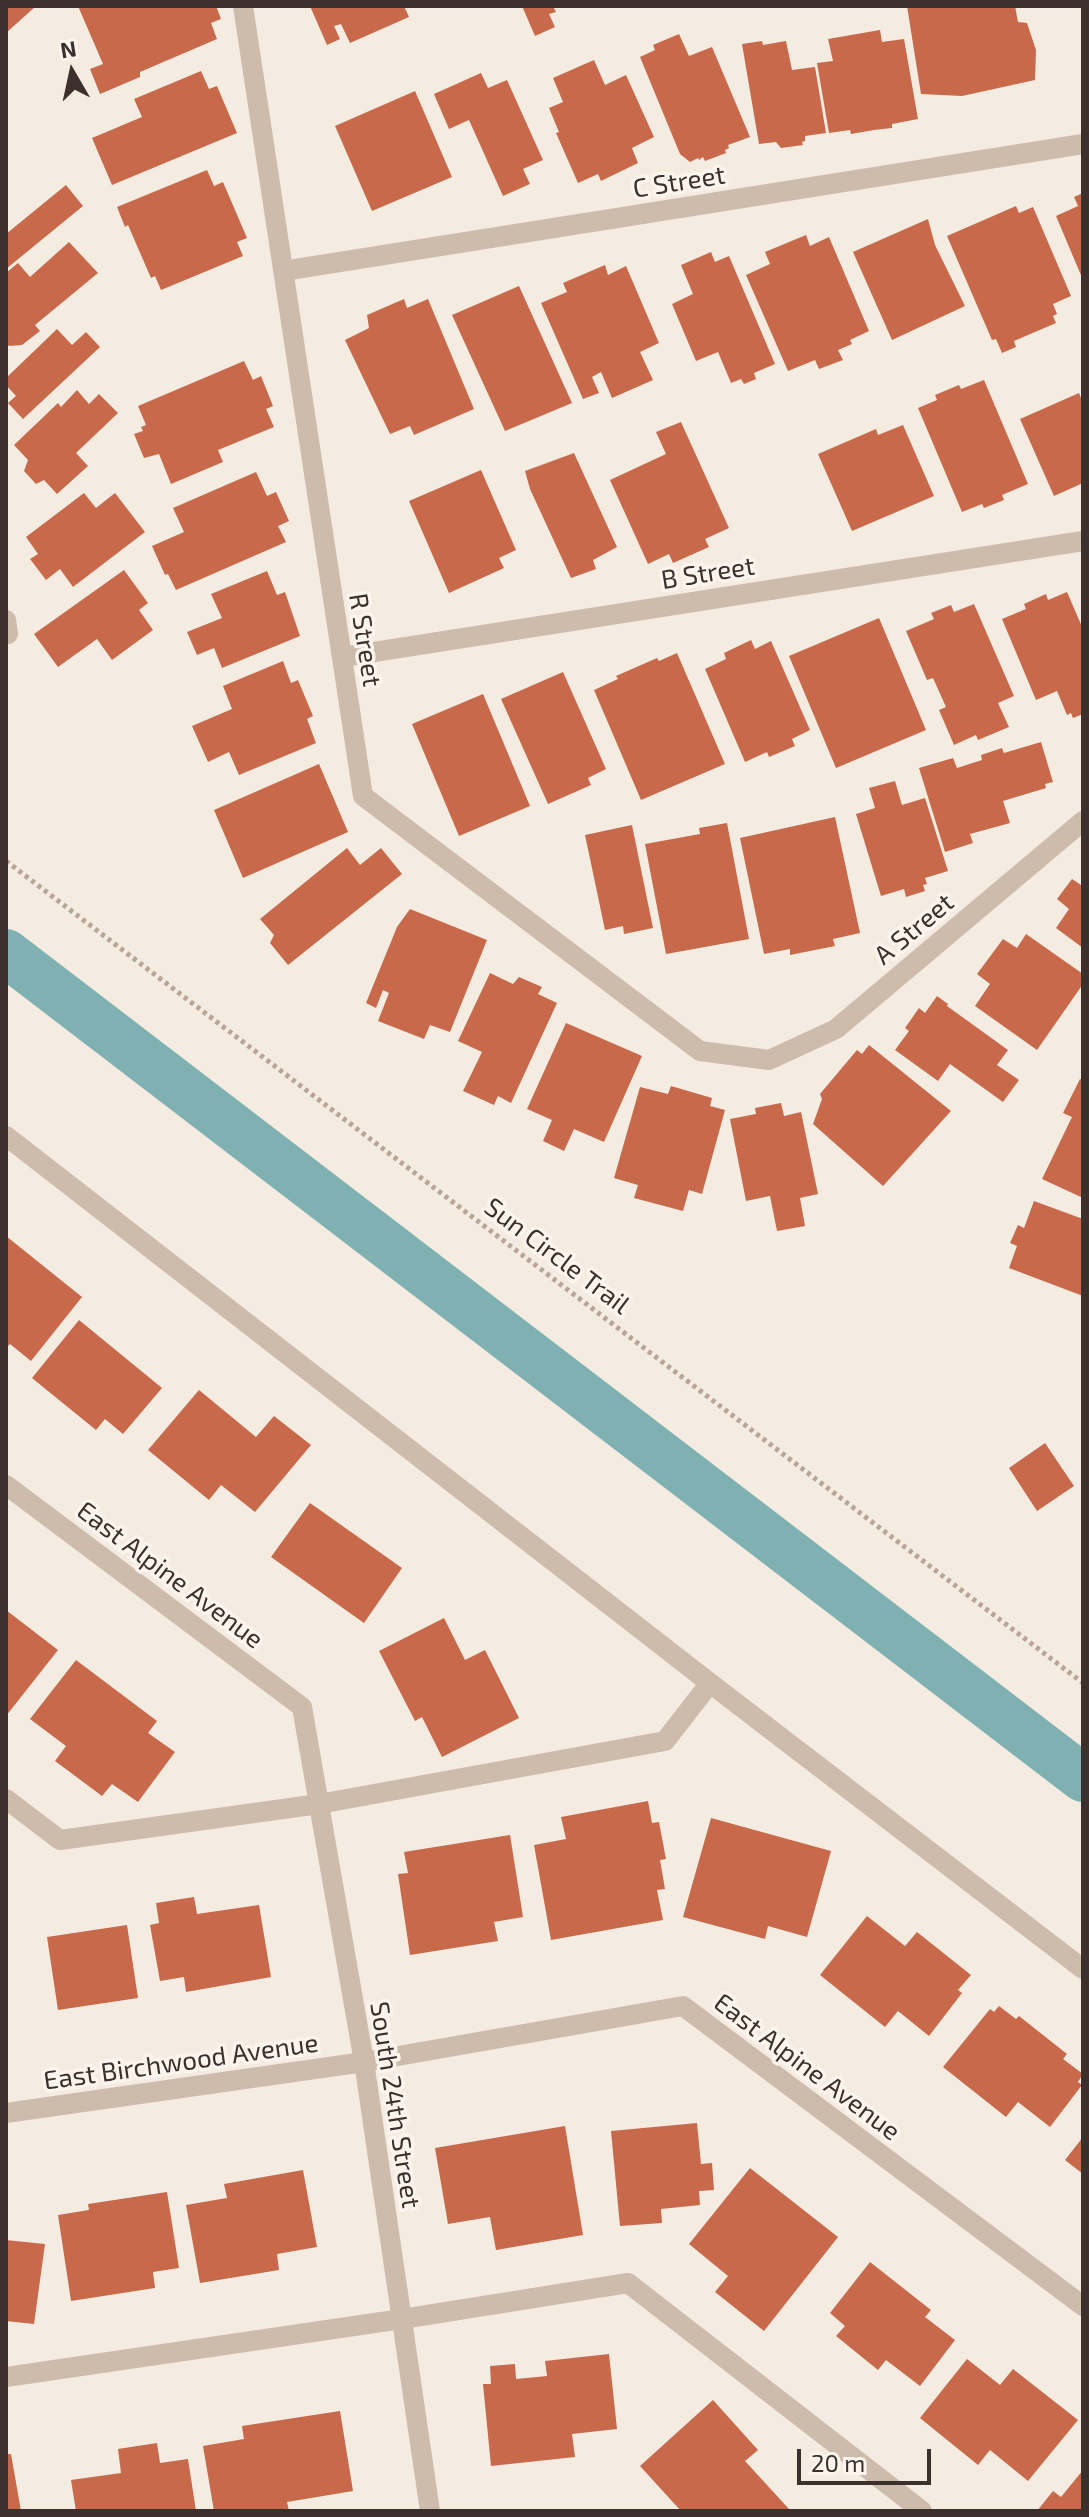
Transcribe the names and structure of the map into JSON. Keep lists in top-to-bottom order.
{
  "streets": {
    "street": [
      "C Street",
      "B Street",
      "R Street",
      "A Street",
      "East Alpine Avenue",
      "East Birchwood Avenue",
      "South 24th Street"
    ],
    "path": ["Sun Circle Trail"]
  },
  "crossings": [
    ["C Street", "R Street"],
    ["B Street", "R Street"],
    ["R Street", "A Street"],
    ["East Alpine Avenue", "East Birchwood Avenue"],
    ["East Alpine Avenue", "South 24th Street"],
    ["East Birchwood Avenue", "South 24th Street"]
  ],
  "scale_bar": "20 m",
  "north": "top"
}
